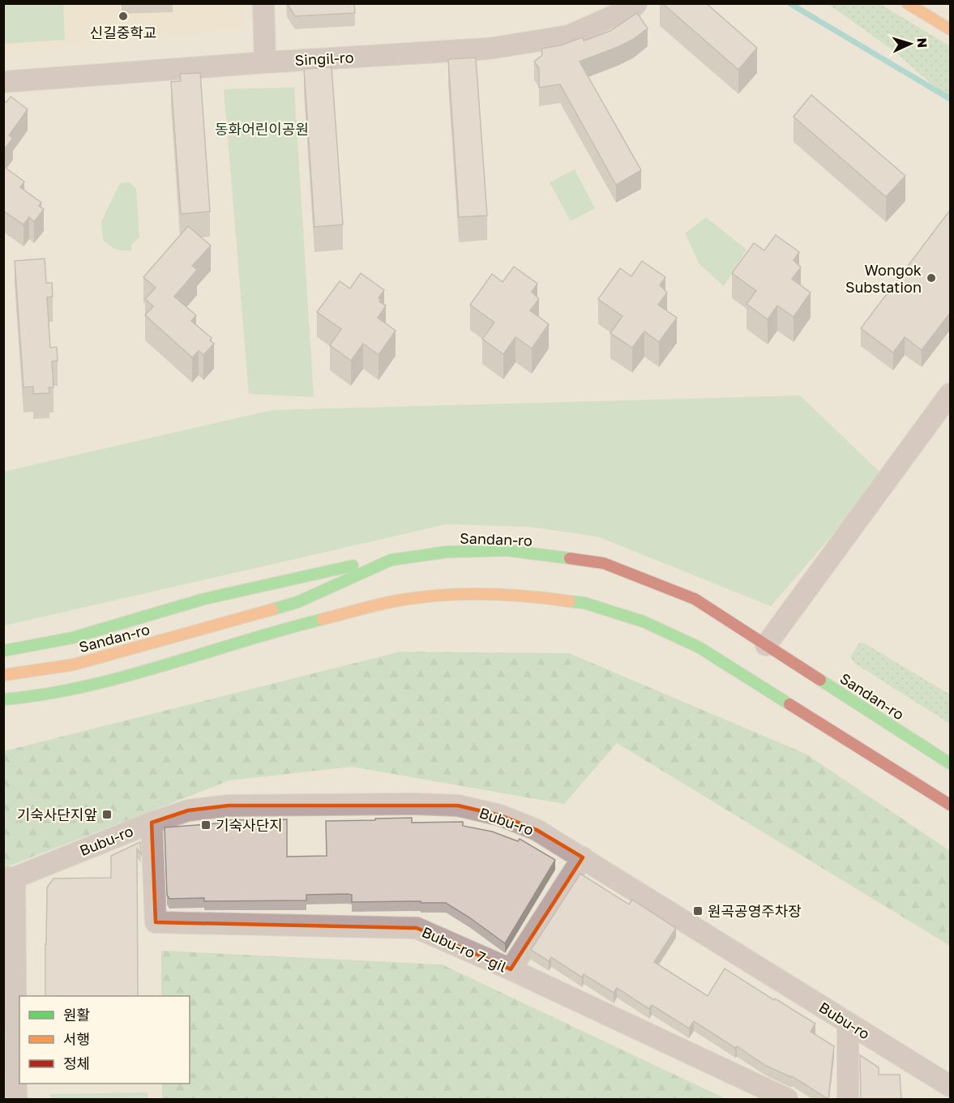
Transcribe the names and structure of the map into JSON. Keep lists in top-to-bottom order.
{
  "streets": {
    "main road": ["Sandan-ro"],
    "street": ["Singil-ro", "Bubu-ro", "Bubu-ro 7-gil"]
  },
  "crossings": [
    ["Bubu-ro", "Bubu-ro 7-gil"]
  ],
  "parks": ["동화어린이공원"],
  "places": {
    "other": ["신길중학교", "Wongok Substation"],
    "transit": ["기숙사단지앞", "기숙사단지", "원곡공영주차장"]
  },
  "legend": ["원활", "서행", "정체"],
  "north": "right"
}
